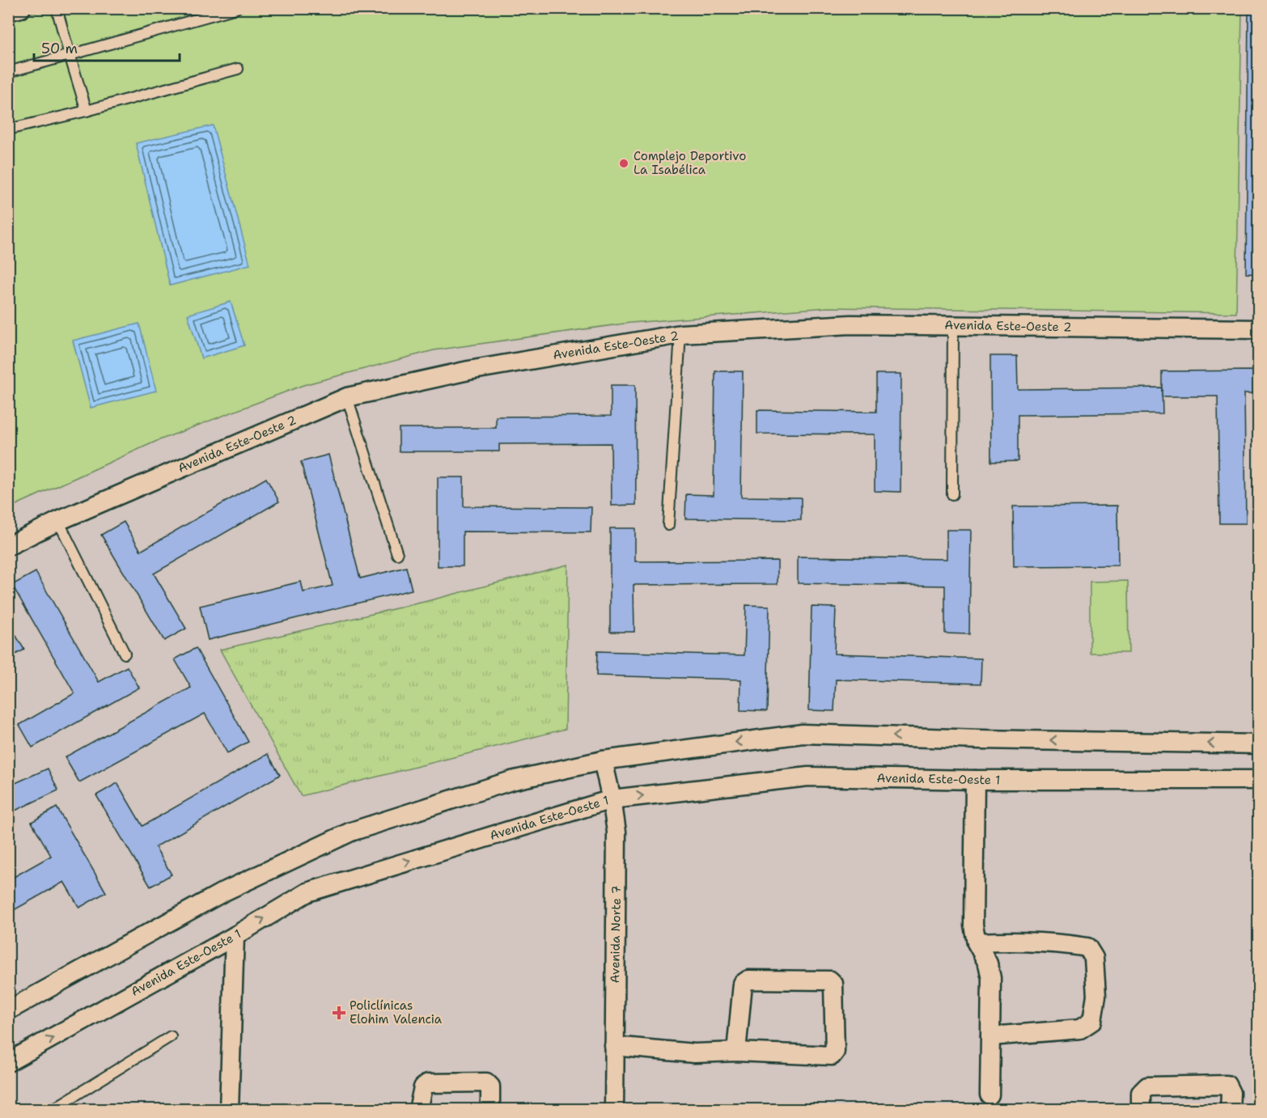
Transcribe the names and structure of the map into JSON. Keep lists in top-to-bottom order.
{
  "streets": {
    "street": ["Avenida Este-Oeste 2", "Avenida Este-Oeste 1", "Avenida Norte 7"]
  },
  "crossings": [
    ["Avenida Este-Oeste 1", "Avenida Norte 7"]
  ],
  "places": {
    "other": ["Complejo Deportivo La Isabélica"],
    "health": ["Policlínicas Elohim Valencia"]
  },
  "scale_bar": "50 m"
}
